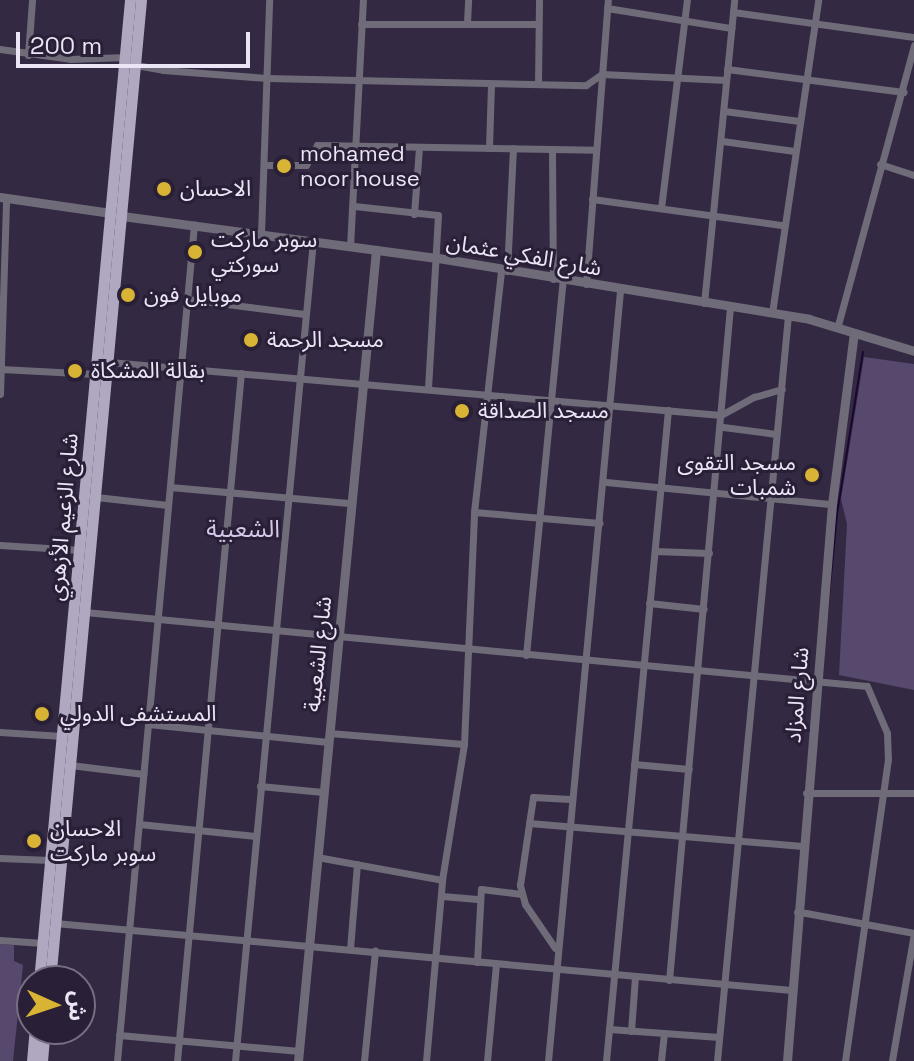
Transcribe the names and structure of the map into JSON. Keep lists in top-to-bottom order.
{
  "streets": {
    "main road": ["شارع الزعيم الأزهري"],
    "street": ["شارع الفكي عثمان", "شارع الشعبية", "شارع المزاد"]
  },
  "crossings": [
    ["شارع الفكي عثمان", "شارع الزعيم الأزهري"],
    ["شارع الفكي عثمان", "شارع الشعبية"],
    ["شارع الفكي عثمان", "شارع المزاد"]
  ],
  "districts": ["الشعبية"],
  "places": [
    "mohamed noor house",
    "الاحسان",
    "سوبر ماركت سوركتي",
    "موبايل فون",
    "مسجد الرحمة",
    "بقالة المشكاة",
    "مسجد الصداقة",
    "مسجد التقوى شمبات",
    "المستشفى الدولي",
    "الاحسان سوبر ماركت"
  ],
  "scale_bar": "200 m",
  "north": "right"
}
